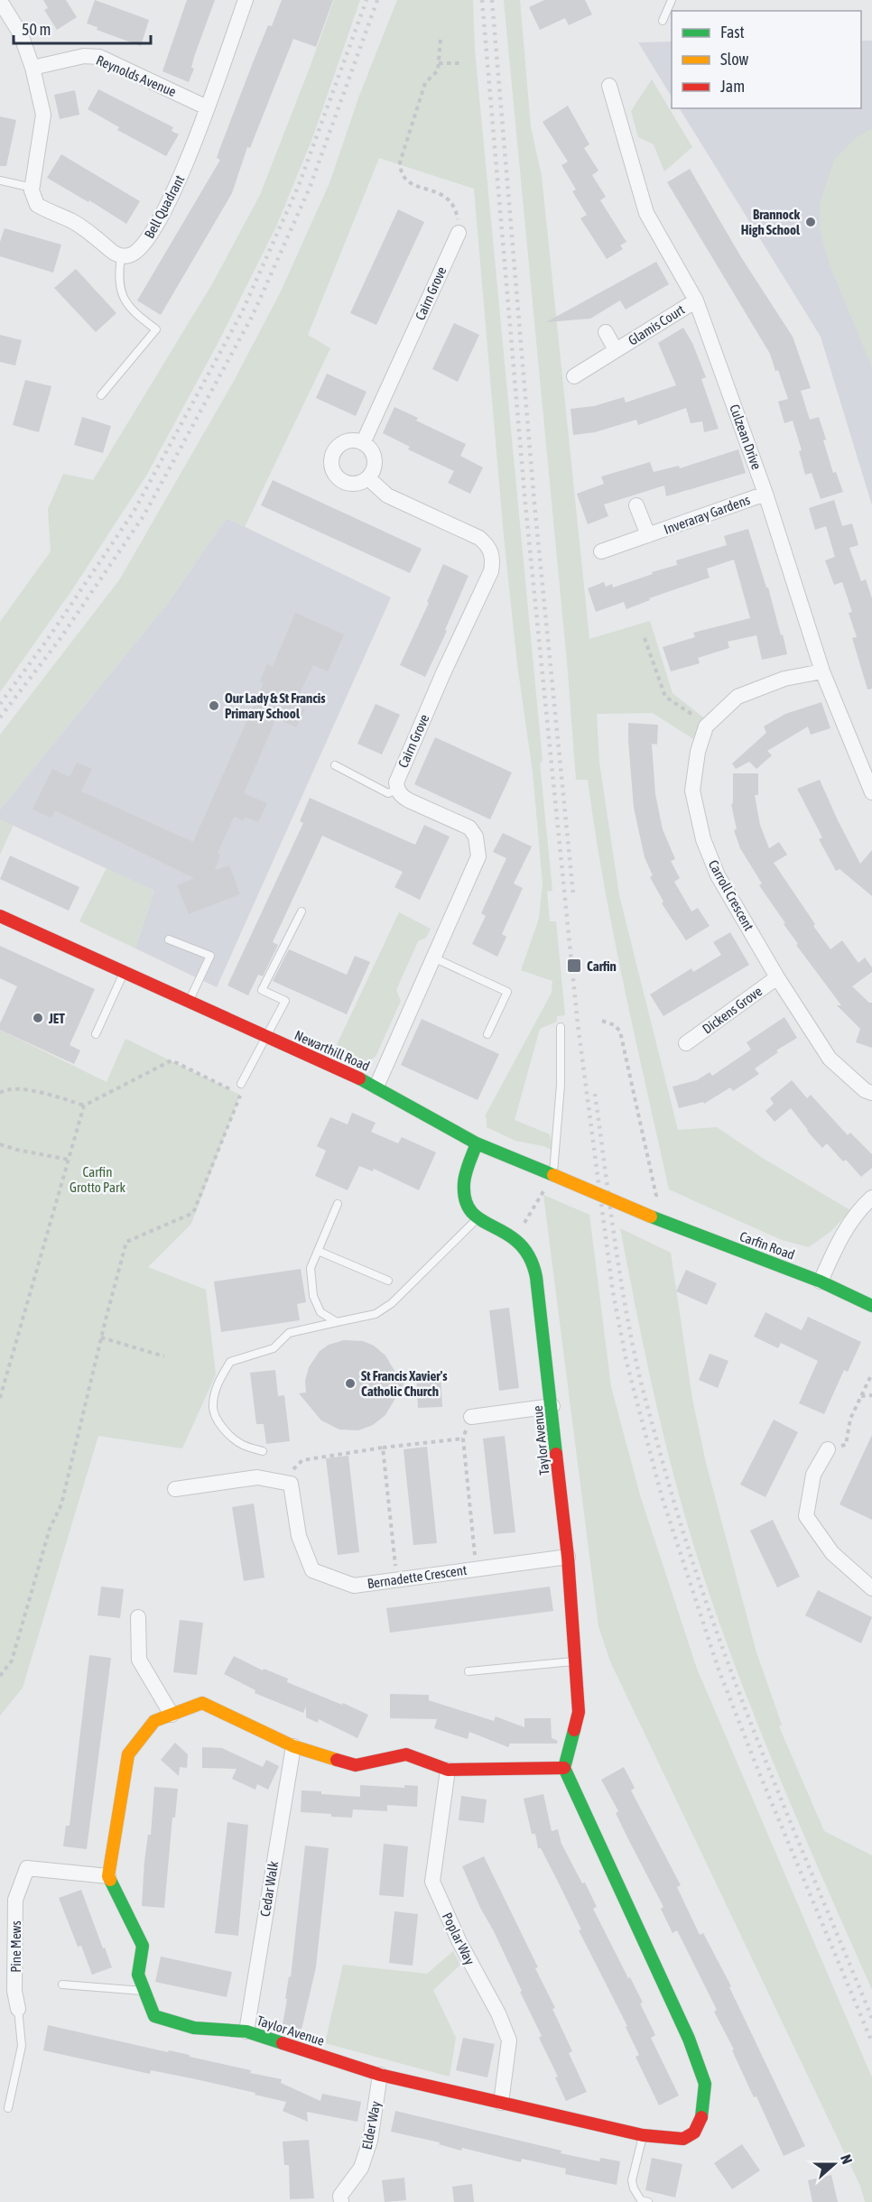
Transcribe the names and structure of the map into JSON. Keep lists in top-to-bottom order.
{
  "streets": {
    "street": [
      "Reynolds Avenue",
      "Bell Quadrant",
      "Cairn Grove",
      "Glamis Court",
      "Culzean Drive",
      "Inveraray Gardens",
      "Carroll Crescent",
      "Dickens Grove",
      "Newarthill Road",
      "Carfin Road",
      "Taylor Avenue",
      "Bernadette Crescent",
      "Cedar Walk",
      "Poplar Way",
      "Pine Mews",
      "Elder Way"
    ]
  },
  "crossings": [
    ["Reynolds Avenue", "Bell Quadrant"],
    ["Glamis Court", "Culzean Drive"],
    ["Culzean Drive", "Inveraray Gardens"],
    ["Culzean Drive", "Carroll Crescent"],
    ["Carroll Crescent", "Dickens Grove"],
    ["Newarthill Road", "Carfin Road"],
    ["Newarthill Road", "Taylor Avenue"],
    ["Taylor Avenue", "Bernadette Crescent"],
    ["Taylor Avenue", "Cedar Walk"],
    ["Taylor Avenue", "Poplar Way"],
    ["Taylor Avenue", "Pine Mews"],
    ["Taylor Avenue", "Elder Way"]
  ],
  "parks": ["Carfin Grotto Park"],
  "places": {
    "other": [
      "Brannock High School",
      "Our Lady & St Francis Primary School",
      "JET",
      "St Francis Xavier's Catholic Church"
    ],
    "transit": ["Carfin"]
  },
  "legend": ["Fast", "Slow", "Jam"],
  "scale_bar": "50 m",
  "north": "right"
}
